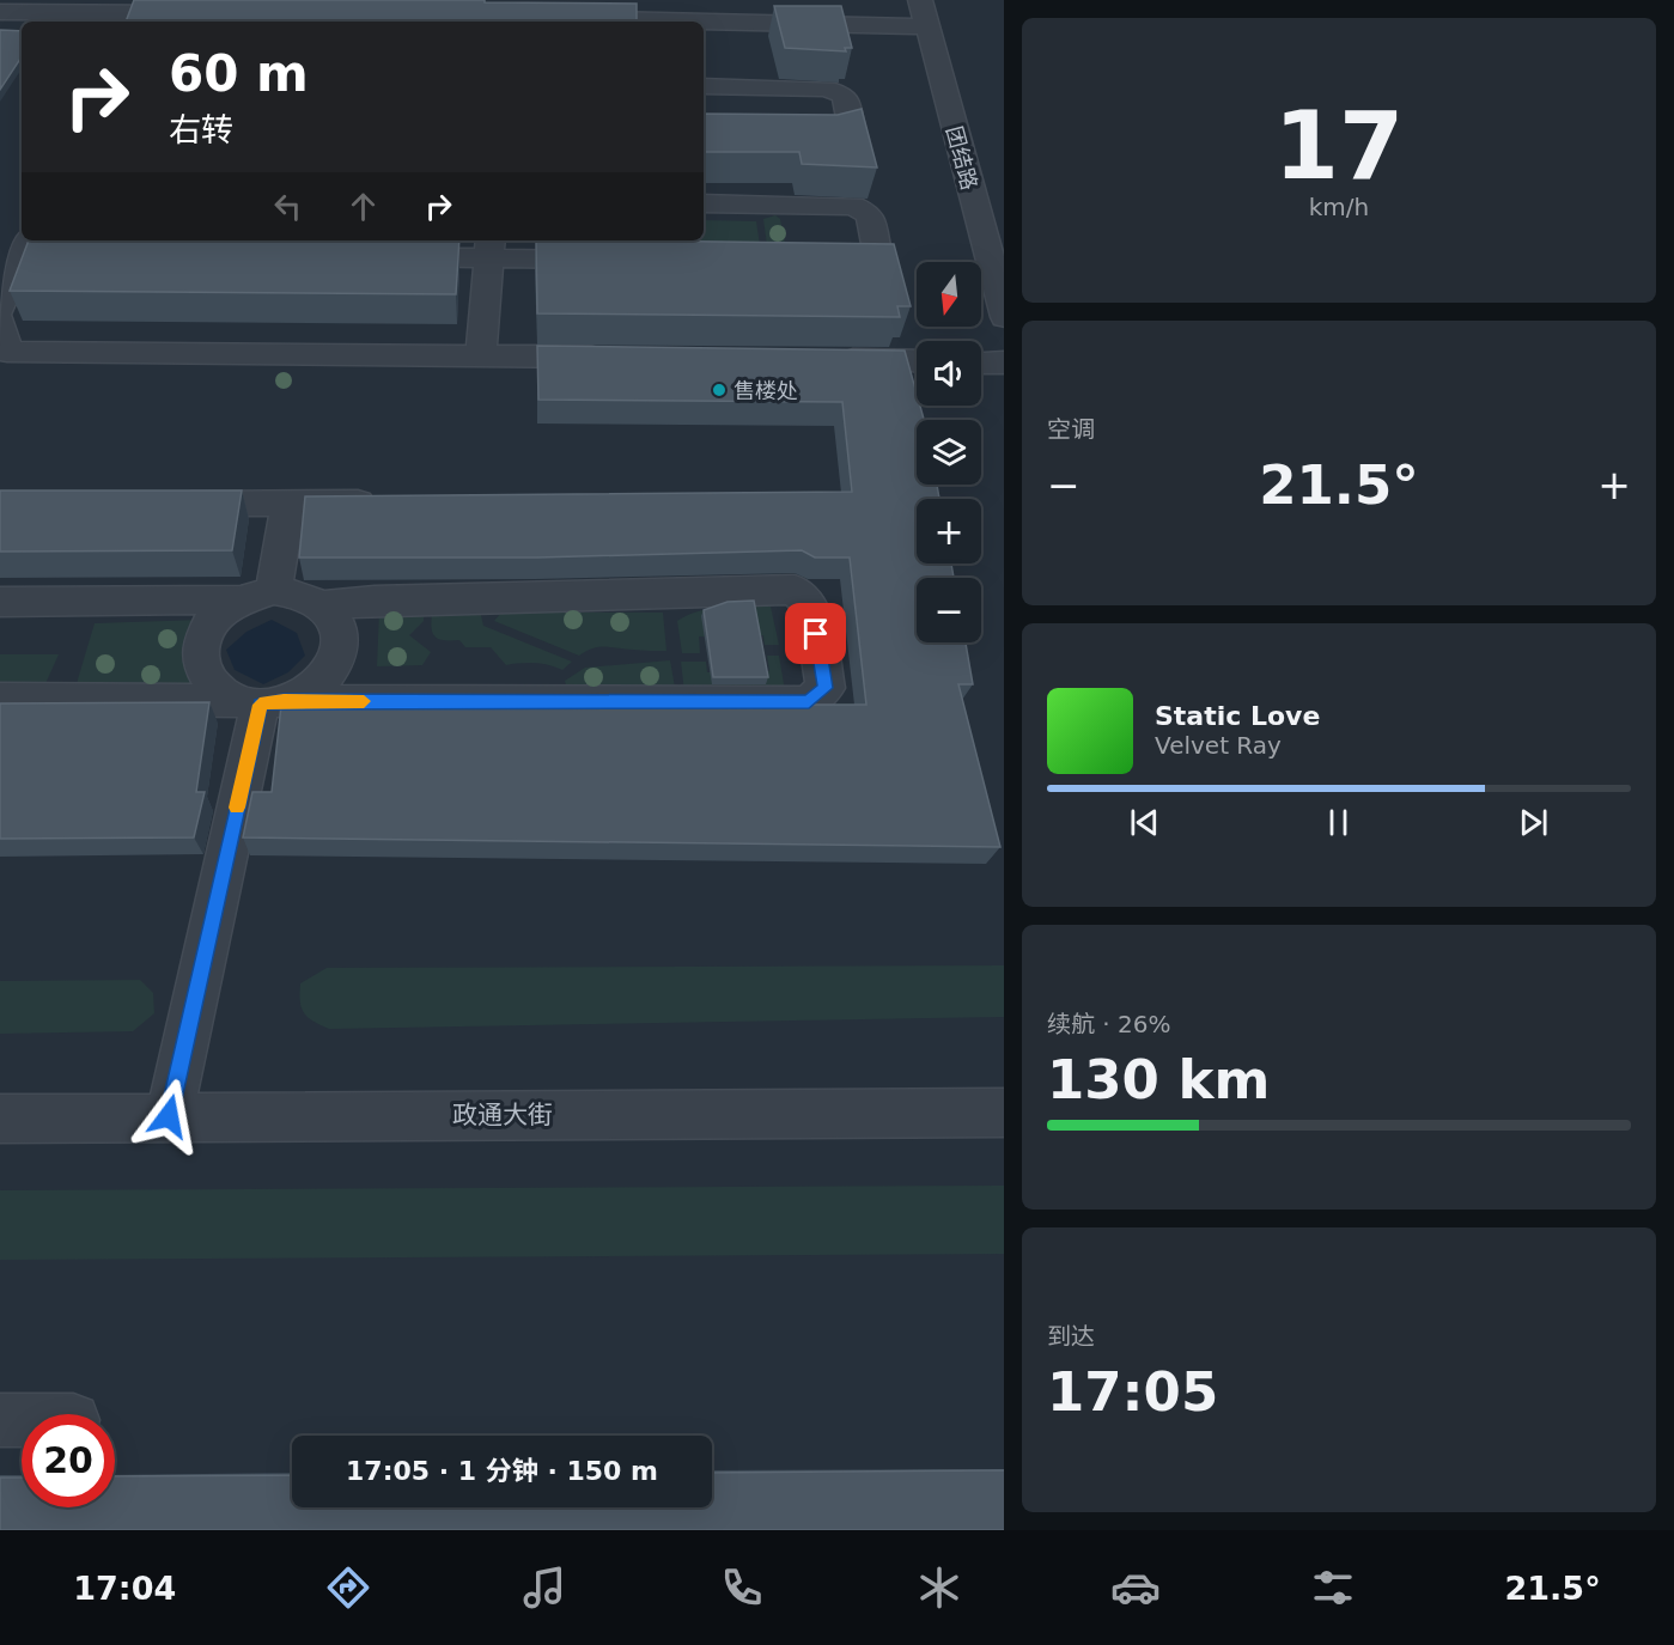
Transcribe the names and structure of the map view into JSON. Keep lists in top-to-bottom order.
{
  "streets": {
    "street": ["团结路", "政通大街"]
  },
  "places": ["售楼处"],
  "north": "bottom",
  "page": {
    "tile": [
      ["17", "km/h"],
      "空调",
      ["续航 · 26%", "130 km"],
      ["到达", "17:05"]
    ],
    "turn": ["60 m", "右转"],
    "map_buttons": ["+", "−"],
    "heat": ["−", "21.5°", "+"],
    "song": ["Static Love", "Velvet Ray"],
    "limit": "20",
    "trip": "17:05 · 1 分钟 · 150 m",
    "tabs": ["17:04", "21.5°"]
  }
}
